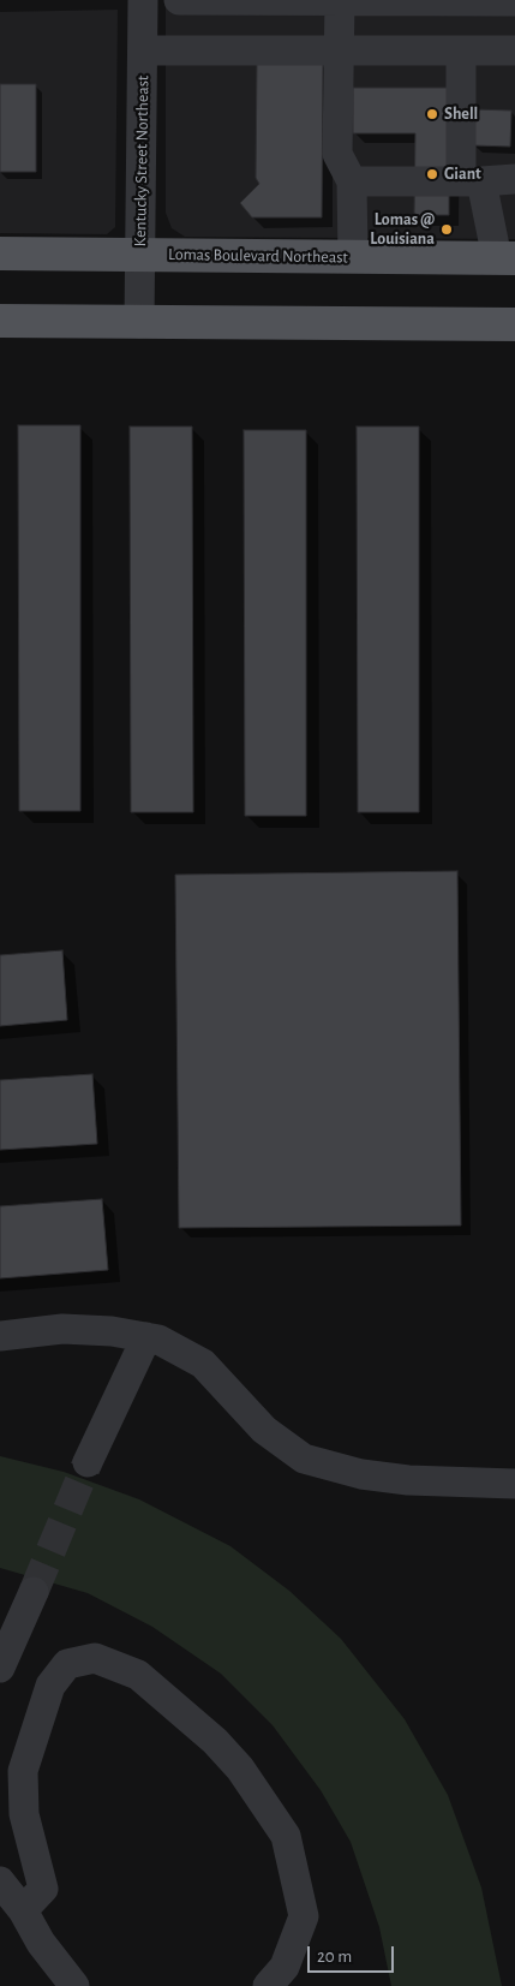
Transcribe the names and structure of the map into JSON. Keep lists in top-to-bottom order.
{
  "streets": {
    "main road": ["Lomas Boulevard Northeast"],
    "street": ["Kentucky Street Northeast"]
  },
  "crossings": [
    ["Kentucky Street Northeast", "Lomas Boulevard Northeast"]
  ],
  "places": ["Shell", "Giant", "Lomas @ Louisiana"],
  "scale_bar": "20 m"
}
